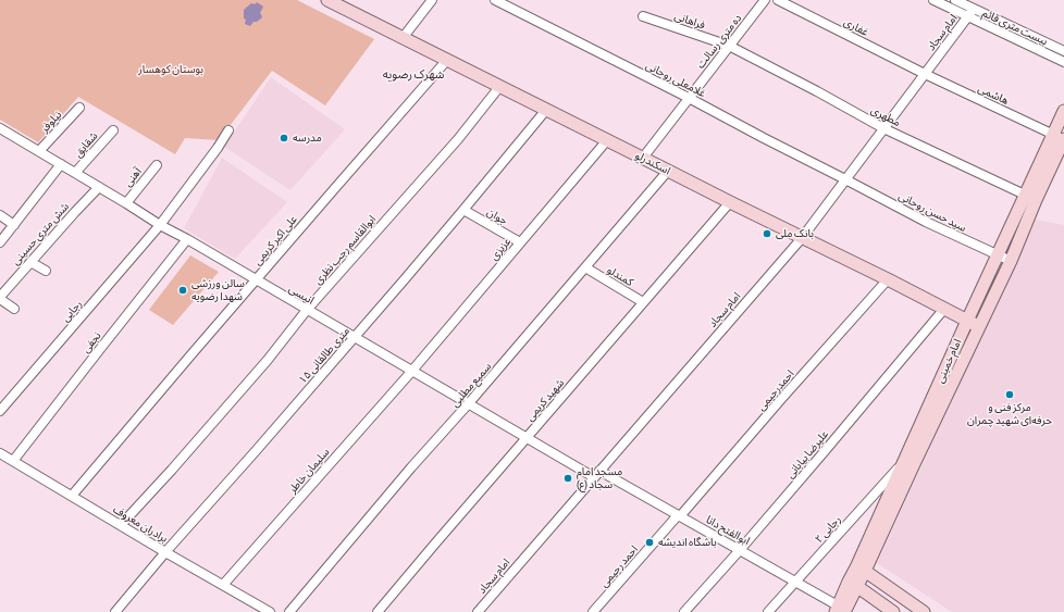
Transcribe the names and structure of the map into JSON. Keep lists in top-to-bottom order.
{
  "streets": {
    "main road": ["اسکندرلو", "امام خمینی"],
    "street": [
      "فراهانی",
      "غفاری",
      "بیست متری قائم",
      "امام سجاد",
      "ده متری رسالت",
      "غلامعلی روحانی",
      "هاشمی",
      "مطهری",
      "نیلوفر",
      "شقایق",
      "آهنی",
      "سید حسن روحانی",
      "جوان",
      "شش متری حسینی",
      "علی اکبر کریمی",
      "عزیزی",
      "ابوالقاسم رجب نظری",
      "کمندلو",
      "انیسی",
      "رجایی",
      "نجفی",
      "۱۵ متری طالقانی",
      "سمیع مطلبی",
      "احمدرحیمی",
      "شهید کریمی",
      "علیرضا بیابانی",
      "سلیمان خاطر",
      "برادران معروف",
      "رجایی ۲",
      "ابوالفتح دانا",
      "احمد رحیمی"
    ]
  },
  "crossings": [
    ["فراهانی", "ده متری رسالت"],
    ["فراهانی", "مطهری"],
    ["غفاری", "امام سجاد"],
    ["غفاری", "هاشمی"],
    ["بیست متری قائم", "امام سجاد"],
    ["امام سجاد", "غلامعلی روحانی"],
    ["امام سجاد", "هاشمی"],
    ["امام سجاد", "مطهری"],
    ["امام سجاد", "اسکندرلو"],
    ["امام سجاد", "سید حسن روحانی"],
    ["امام سجاد", "انیسی"],
    ["امام سجاد", "ابوالفتح دانا"],
    ["ده متری رسالت", "غلامعلی روحانی"],
    ["ده متری رسالت", "مطهری"],
    ["ده متری رسالت", "اسکندرلو"],
    ["غلامعلی روحانی", "سید حسن روحانی"],
    ["هاشمی", "امام خمینی"],
    ["مطهری", "امام خمینی"],
    ["نیلوفر", "انیسی"],
    ["شقایق", "انیسی"],
    ["اسکندرلو", "علی اکبر کریمی"],
    ["اسکندرلو", "عزیزی"],
    ["اسکندرلو", "ابوالقاسم رجب نظری"],
    ["اسکندرلو", "۱۵ متری طالقانی"],
    ["اسکندرلو", "امام خمینی"],
    ["اسکندرلو", "سمیع مطلبی"],
    ["اسکندرلو", "احمدرحیمی"],
    ["اسکندرلو", "شهید کریمی"],
    ["اسکندرلو", "علیرضا بیابانی"],
    ["آهنی", "انیسی"],
    ["سید حسن روحانی", "امام خمینی"],
    ["جوان", "عزیزی"],
    ["جوان", "۱۵ متری طالقانی"],
    ["شش متری حسینی", "انیسی"],
    ["علی اکبر کریمی", "انیسی"],
    ["علی اکبر کریمی", "برادران معروف"],
    ["عزیزی", "انیسی"],
    ["عزیزی", "سلیمان خاطر"],
    ["ابوالقاسم رجب نظری", "انیسی"],
    ["ابوالقاسم رجب نظری", "برادران معروف"],
    ["کمندلو", "سمیع مطلبی"],
    ["کمندلو", "شهید کریمی"],
    ["انیسی", "رجایی"],
    ["انیسی", "نجفی"],
    ["انیسی", "۱۵ متری طالقانی"],
    ["انیسی", "سمیع مطلبی"],
    ["انیسی", "شهید کریمی"],
    ["انیسی", "سلیمان خاطر"],
    ["انیسی", "ابوالفتح دانا"],
    ["نجفی", "برادران معروف"],
    ["۱۵ متری طالقانی", "برادران معروف"],
    ["امام خمینی", "رجایی ۲"],
    ["امام خمینی", "ابوالفتح دانا"],
    ["احمدرحیمی", "ابوالفتح دانا"],
    ["احمدرحیمی", "احمد رحیمی"],
    ["علیرضا بیابانی", "ابوالفتح دانا"],
    ["سلیمان خاطر", "برادران معروف"],
    ["رجایی ۲", "ابوالفتح دانا"],
    ["ابوالفتح دانا", "احمد رحیمی"]
  ],
  "districts": ["شهرک رضویه"],
  "parks": ["بوستان کوهسار"],
  "places": [
    "مدرسه",
    "بانک ملی",
    "سالن ورزشی شهدا رضویه",
    "مرکز فنی و حرفه‌ای شهید چمران",
    "مسجد امام سجاد (ع)",
    "باشگاه اندیشه"
  ]
}
